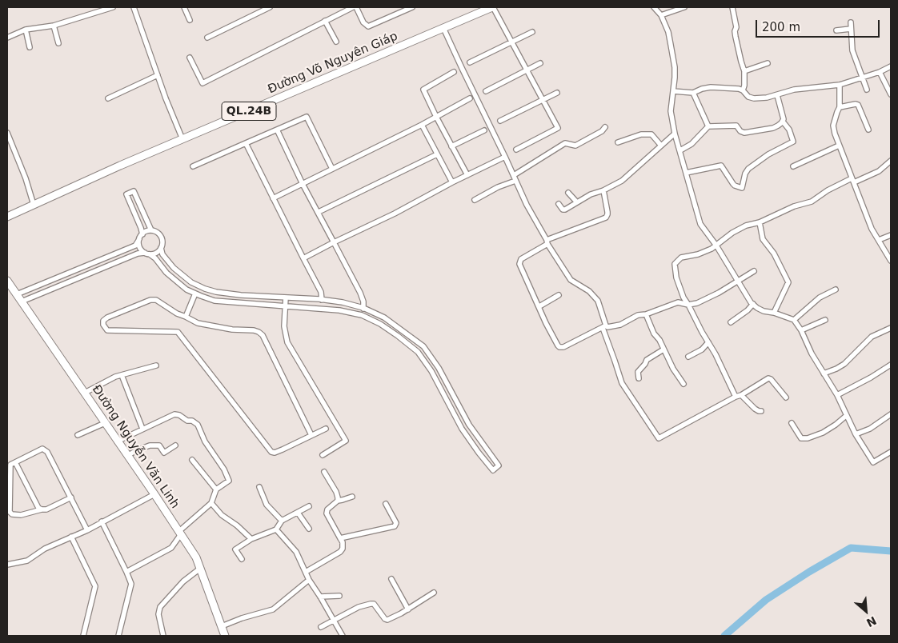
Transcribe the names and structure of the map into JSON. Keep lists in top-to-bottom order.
{
  "streets": {
    "main road": ["Đường Võ Nguyên Giáp", "QL.24B", "Đường Nguyễn Văn Linh"]
  },
  "scale_bar": "200 m",
  "north": "bottom right"
}
